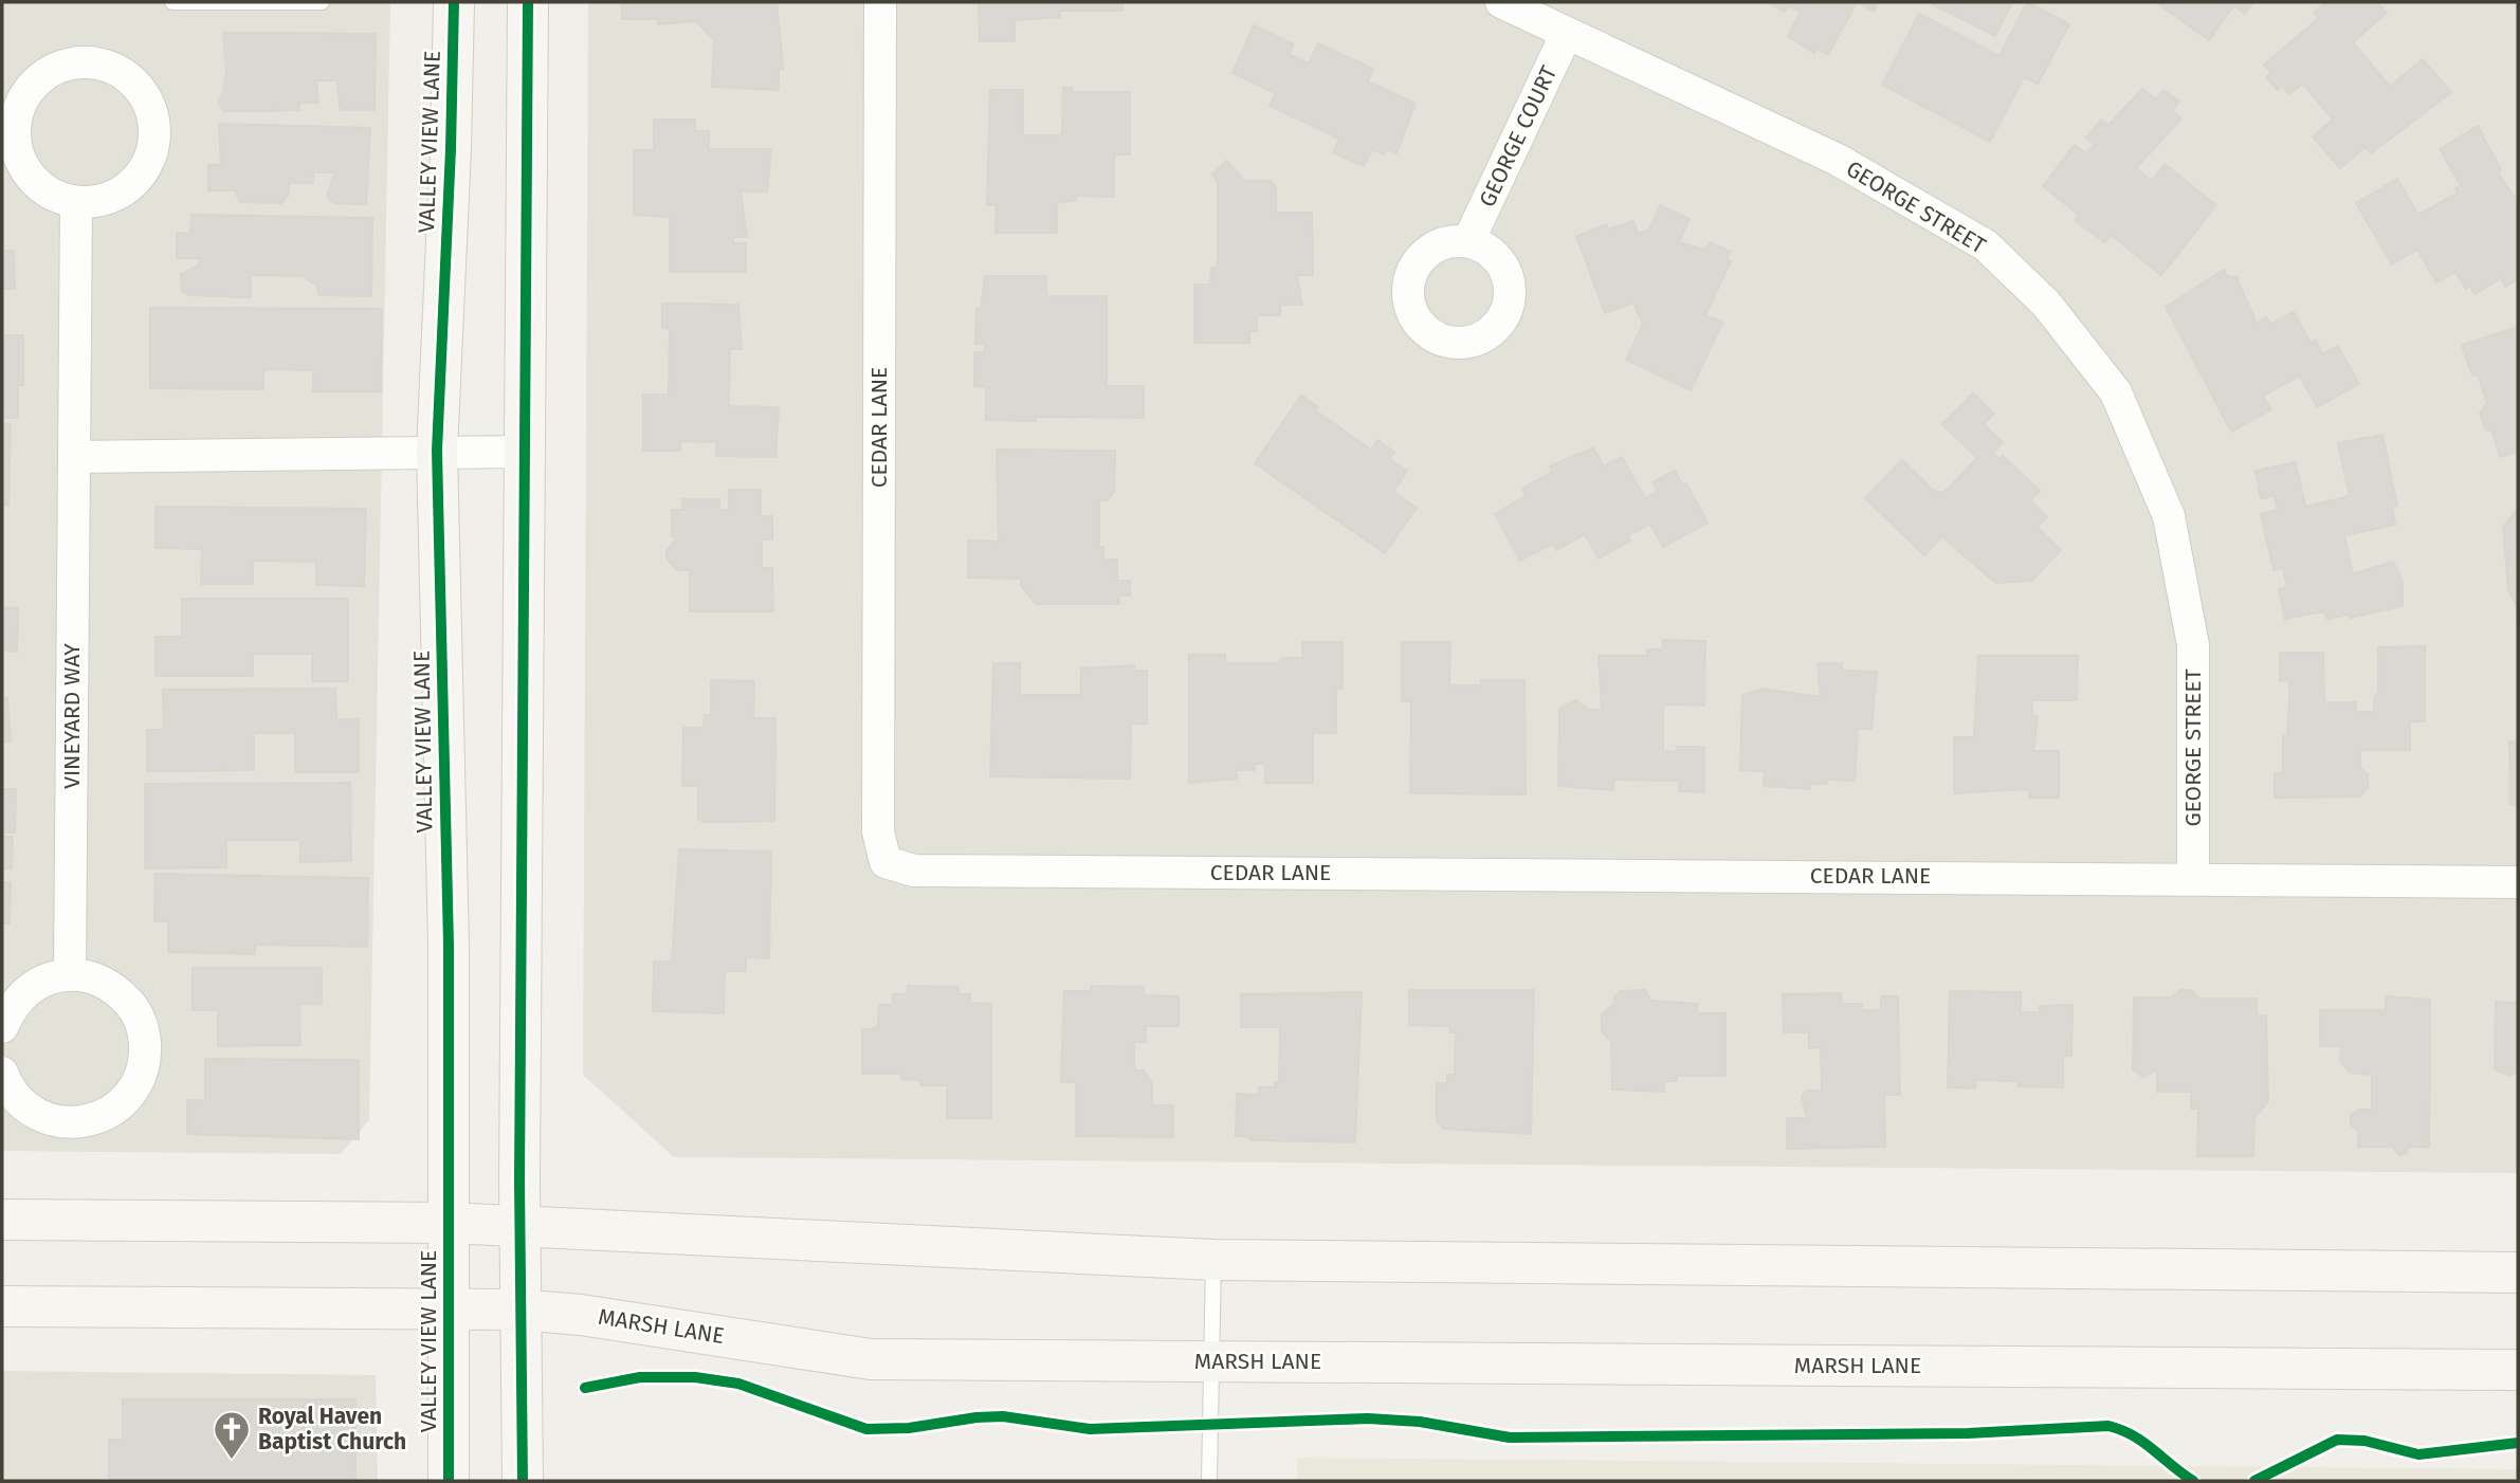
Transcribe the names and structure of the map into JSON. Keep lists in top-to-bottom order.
{
  "streets": {
    "main road": ["VALLEY VIEW LANE", "MARSH LANE"],
    "street": [
      "GEORGE COURT",
      "GEORGE STREET",
      "CEDAR LANE",
      "VINEYARD WAY"
    ]
  },
  "crossings": [
    ["GEORGE COURT", "GEORGE STREET"],
    ["VALLEY VIEW LANE", "MARSH LANE"],
    ["GEORGE STREET", "CEDAR LANE"]
  ],
  "places": {
    "church": ["Royal Haven Baptist Church"]
  }
}
